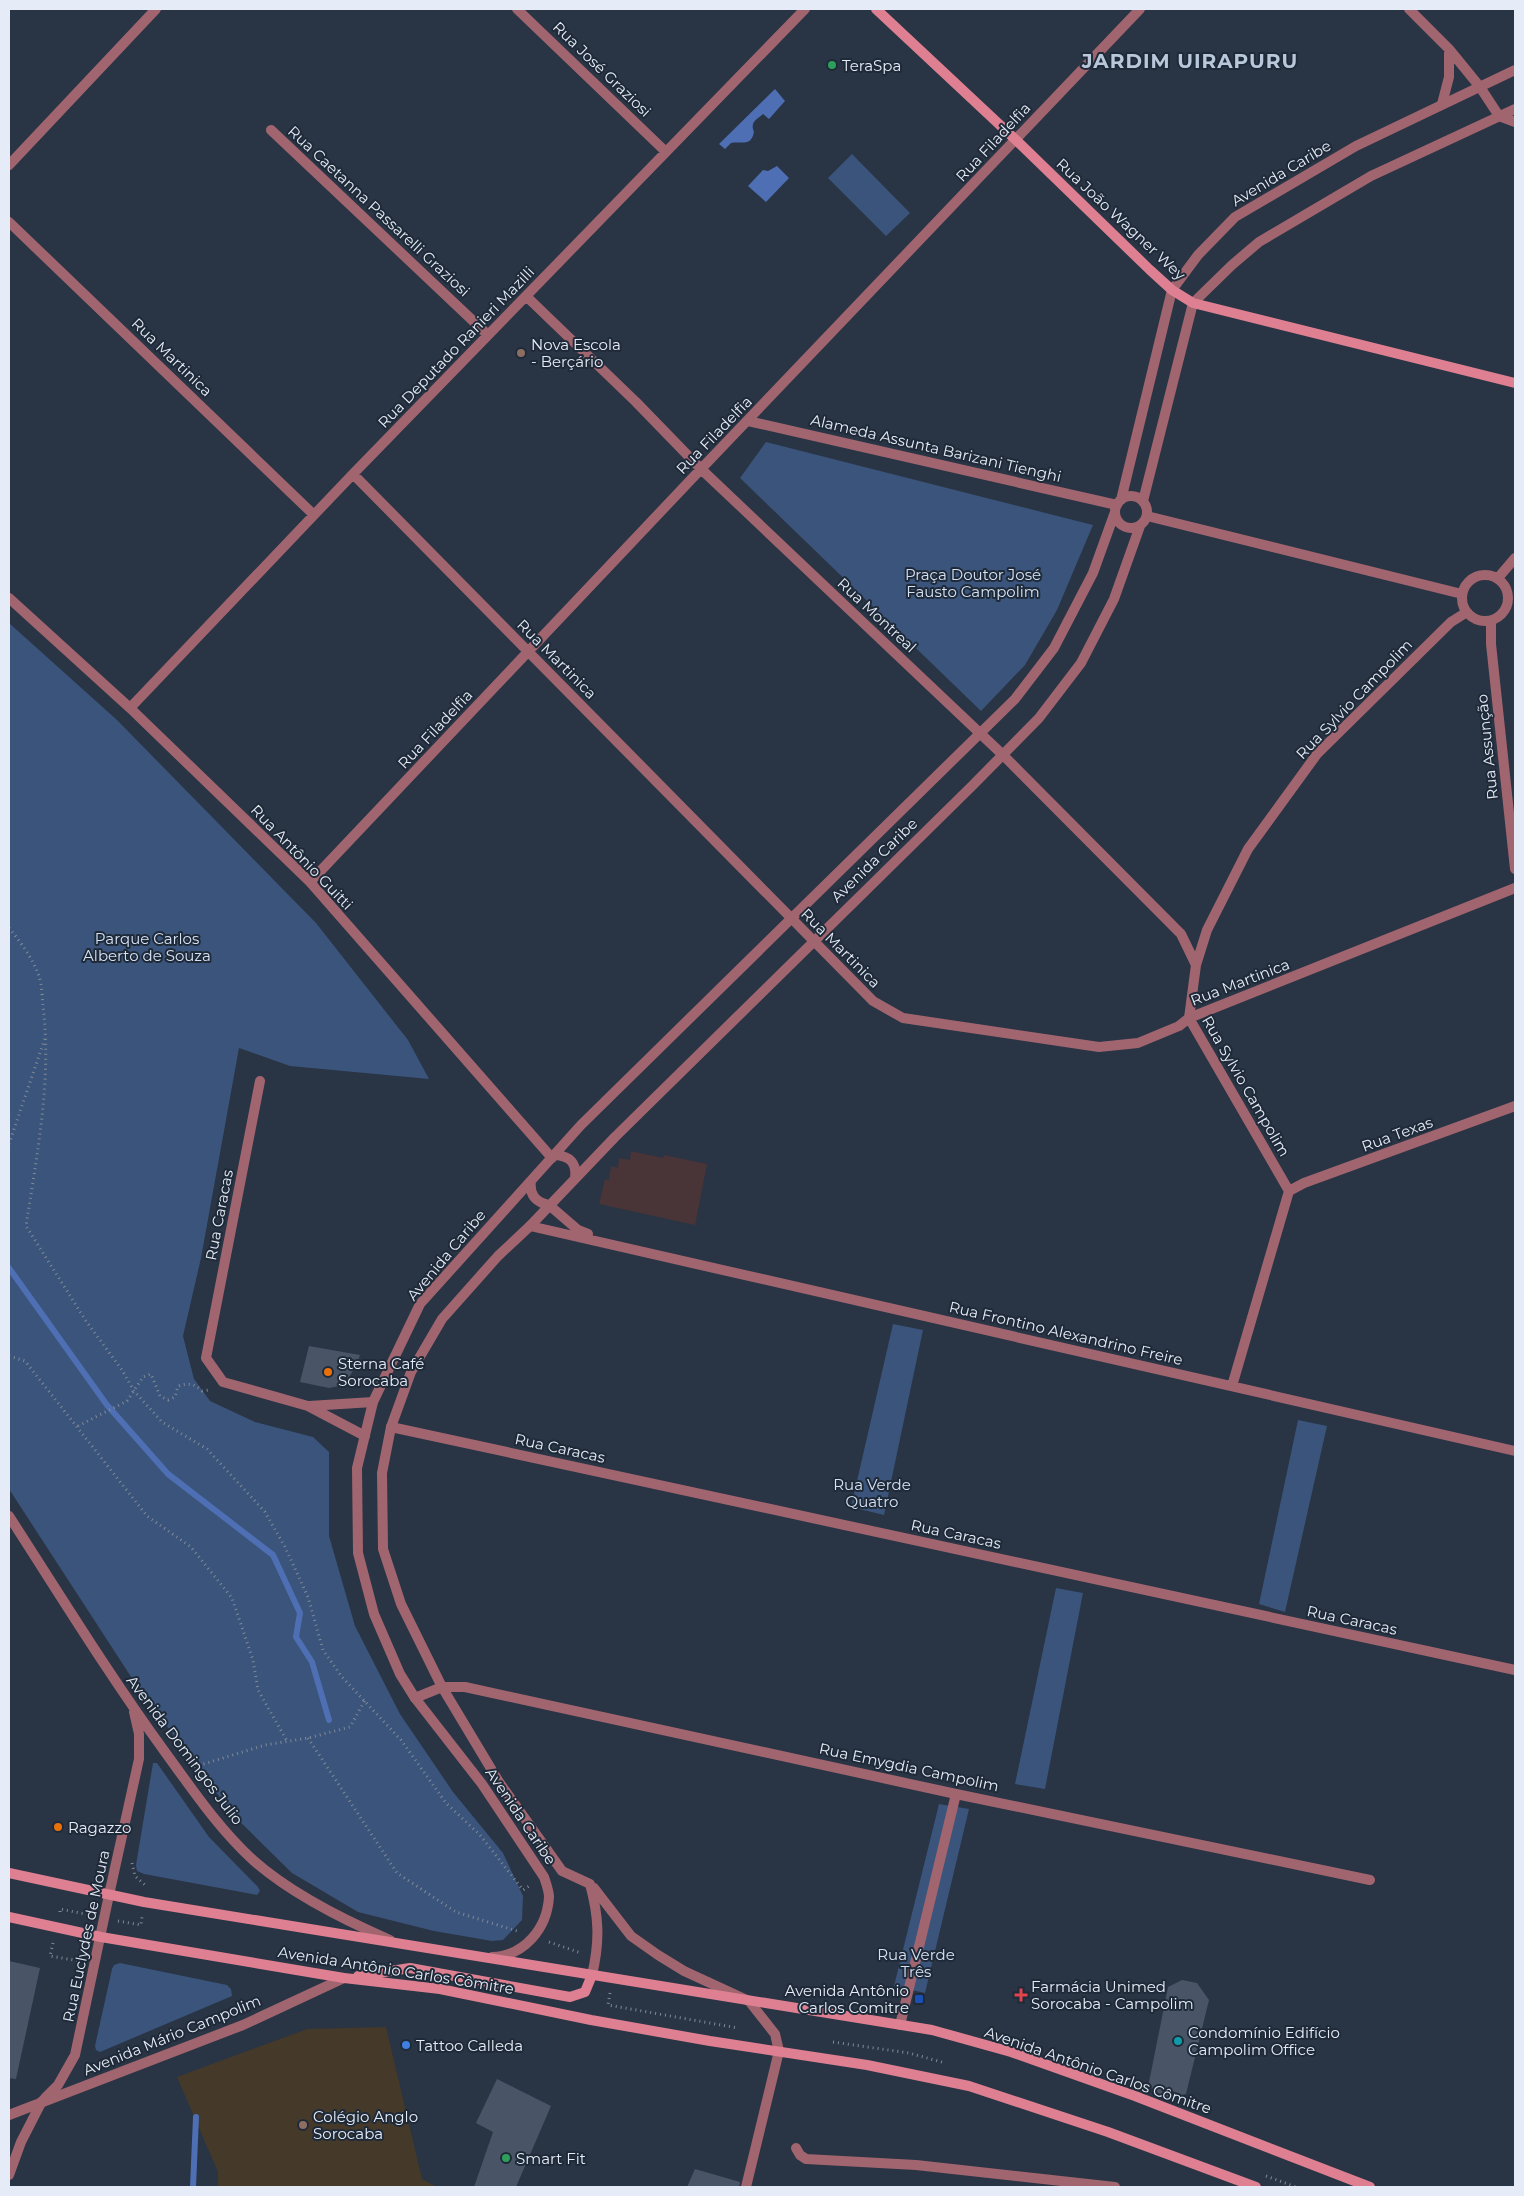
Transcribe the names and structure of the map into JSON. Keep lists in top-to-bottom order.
{
  "streets": {
    "main road": ["Rua João Wagner Wey", "Avenida Antônio Carlos Cômitre"],
    "street": [
      "Rua José Graziosi",
      "Rua Filadelfia",
      "Avenida Caribe",
      "Rua Caetanna Passarelli Graziosi",
      "Rua Deputado Ranieri Mazilli",
      "Rua Martinica",
      "Alameda Assunta Barizani Tienghi",
      "Rua Montreal",
      "Rua Sylvio Campolim",
      "Rua Assunção",
      "Rua Antônio Guitti",
      "Rua Texas",
      "Rua Caracas",
      "Rua Frontino Alexandrino Freire",
      "Avenida Domingos Julio",
      "Rua Emygdia Campolim",
      "Rua Euclydes de Moura",
      "Avenida Mário Campolim"
    ]
  },
  "crossings": [
    ["Rua José Graziosi", "Rua Deputado Ranieri Mazilli"],
    ["Rua Filadelfia", "Rua João Wagner Wey"],
    ["Rua Filadelfia", "Rua Martinica"],
    ["Rua Filadelfia", "Alameda Assunta Barizani Tienghi"],
    ["Rua Filadelfia", "Rua Montreal"],
    ["Rua Filadelfia", "Rua Antônio Guitti"],
    ["Avenida Caribe", "Rua João Wagner Wey"],
    ["Avenida Caribe", "Rua Martinica"],
    ["Avenida Caribe", "Alameda Assunta Barizani Tienghi"],
    ["Avenida Caribe", "Rua Montreal"],
    ["Avenida Caribe", "Rua Antônio Guitti"],
    ["Avenida Caribe", "Rua Caracas"],
    ["Avenida Caribe", "Rua Frontino Alexandrino Freire"],
    ["Avenida Caribe", "Rua Emygdia Campolim"],
    ["Avenida Caribe", "Avenida Antônio Carlos Cômitre"],
    ["Rua Caetanna Passarelli Graziosi", "Rua Deputado Ranieri Mazilli"],
    ["Rua Deputado Ranieri Mazilli", "Rua Martinica"],
    ["Rua Deputado Ranieri Mazilli", "Rua Montreal"],
    ["Rua Deputado Ranieri Mazilli", "Rua Antônio Guitti"],
    ["Rua Martinica", "Rua Sylvio Campolim"],
    ["Rua Montreal", "Rua Sylvio Campolim"],
    ["Rua Sylvio Campolim", "Rua Assunção"],
    ["Rua Sylvio Campolim", "Rua Texas"],
    ["Avenida Domingos Julio", "Rua Euclydes de Moura"],
    ["Avenida Domingos Julio", "Avenida Antônio Carlos Cômitre"],
    ["Rua Euclydes de Moura", "Avenida Antônio Carlos Cômitre"],
    ["Rua Euclydes de Moura", "Avenida Mário Campolim"],
    ["Avenida Antônio Carlos Cômitre", "Avenida Mário Campolim"]
  ],
  "districts": ["JARDIM UIRAPURU"],
  "parks": [
    "Praça Doutor José Fausto Campolim",
    "Parque Carlos Alberto de Souza",
    "Rua Verde Quatro",
    "Rua Verde Três"
  ],
  "places": {
    "other": [
      "TeraSpa",
      "Nova Escola - Berçário",
      "Sterna Café Sorocaba",
      "Ragazzo",
      "Condomínio Edifício Campolim Office",
      "Tattoo Calleda",
      "Colégio Anglo Sorocaba",
      "Smart Fit"
    ],
    "health": ["Farmácia Unimed Sorocaba - Campolim"],
    "transit": ["Avenida Antônio Carlos Comitre"]
  }
}
